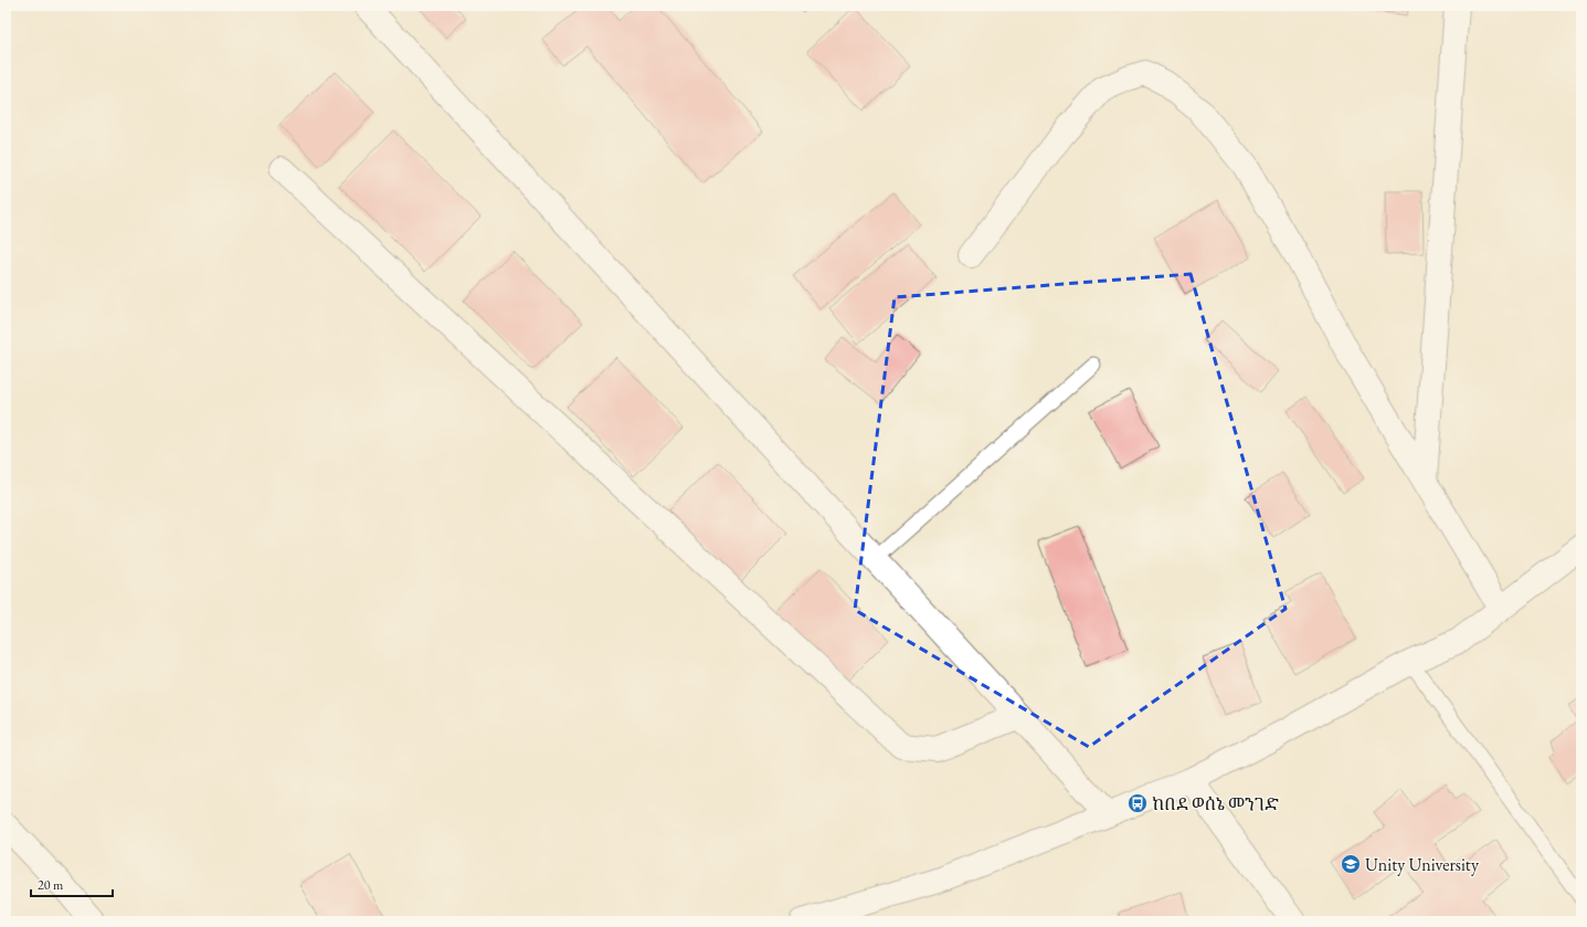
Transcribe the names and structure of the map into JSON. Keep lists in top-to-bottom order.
{
  "places": {
    "bus stop": ["ከበደ ወሰኔ መንገድ"],
    "school or university": ["Unity University"]
  },
  "scale_bar": "20 m"
}
